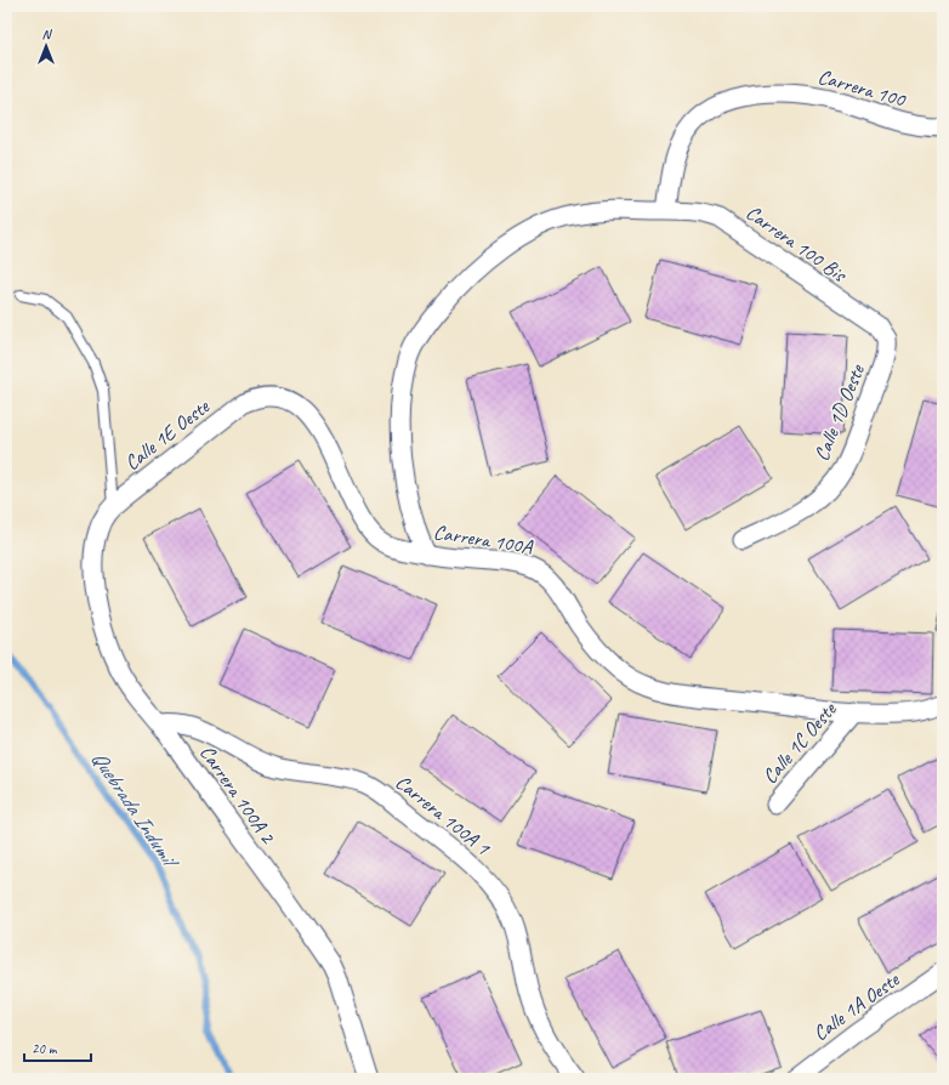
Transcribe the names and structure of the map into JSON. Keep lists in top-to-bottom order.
{
  "streets": {
    "street": [
      "Carrera 100",
      "Carrera 100 Bis",
      "Calle 1D Oeste",
      "Calle 1E Oeste",
      "Carrera 100A",
      "Calle 1C Oeste",
      "Carrera 100A 2",
      "Carrera 100A 1",
      "Calle 1A Oeste"
    ]
  },
  "crossings": [
    ["Carrera 100", "Carrera 100 Bis"],
    ["Carrera 100 Bis", "Calle 1D Oeste"],
    ["Calle 1E Oeste", "Carrera 100A"],
    ["Calle 1E Oeste", "Carrera 100A 2"],
    ["Carrera 100A", "Calle 1C Oeste"],
    ["Carrera 100A 2", "Carrera 100A 1"]
  ],
  "water": ["Quebrada Indumil"],
  "scale_bar": "20 m",
  "north": "top"
}
